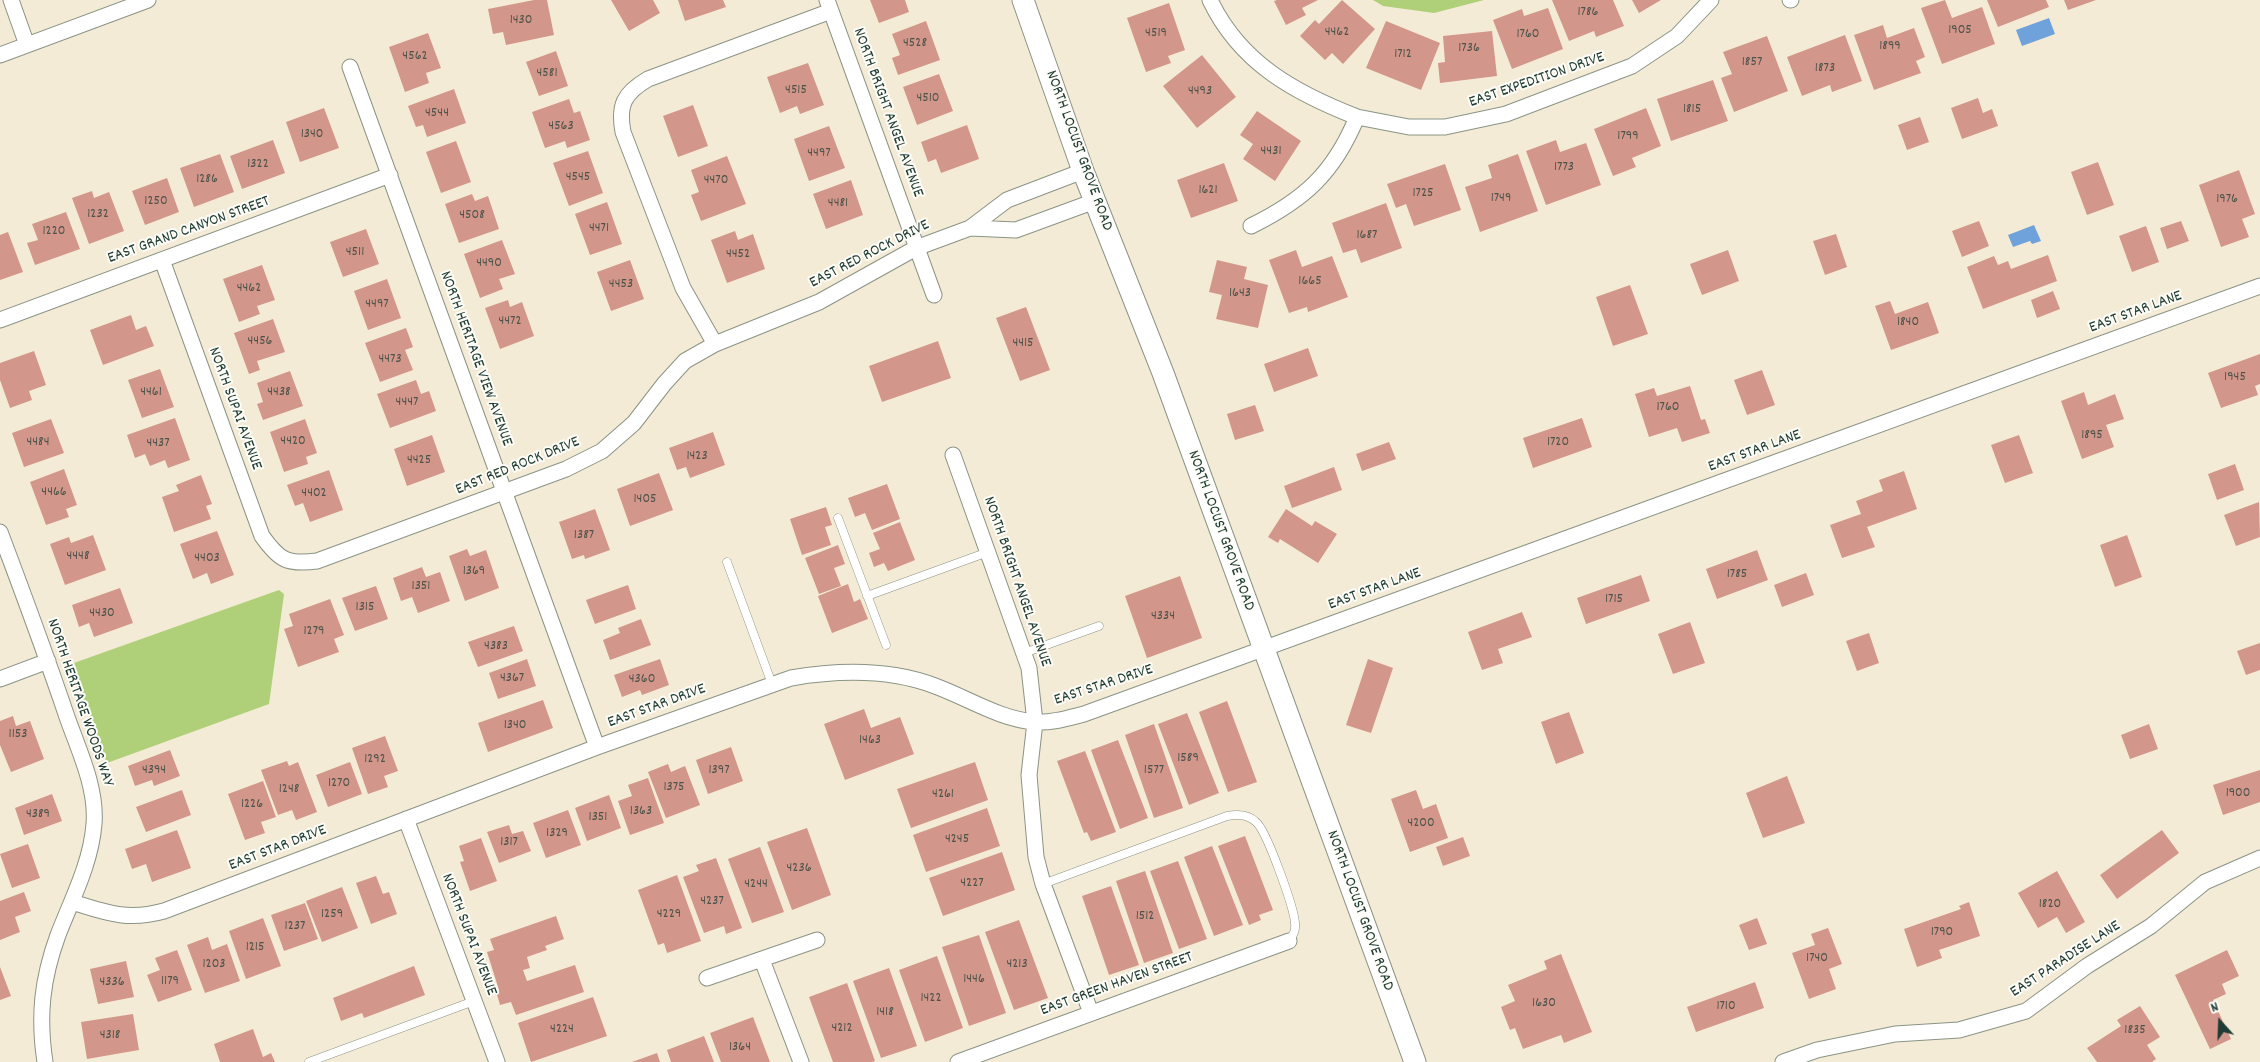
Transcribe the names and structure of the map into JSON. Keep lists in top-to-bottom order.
{
  "streets": {
    "main road": ["NORTH LOCUST GROVE ROAD"],
    "street": [
      "EAST EXPEDITION DRIVE",
      "NORTH BRIGHT ANGEL AVENUE",
      "EAST GRAND CANYON STREET",
      "EAST RED ROCK DRIVE",
      "EAST STAR LANE",
      "NORTH HERITAGE VIEW AVENUE",
      "NORTH SUPAI AVENUE",
      "EAST STAR DRIVE",
      "NORTH HERITAGE WOODS WAY",
      "EAST PARADISE LANE",
      "EAST GREEN HAVEN STREET"
    ]
  },
  "crossings": [
    ["NORTH BRIGHT ANGEL AVENUE", "EAST RED ROCK DRIVE"],
    ["NORTH BRIGHT ANGEL AVENUE", "EAST STAR DRIVE"],
    ["NORTH BRIGHT ANGEL AVENUE", "EAST GREEN HAVEN STREET"],
    ["NORTH LOCUST GROVE ROAD", "EAST RED ROCK DRIVE"],
    ["NORTH LOCUST GROVE ROAD", "EAST STAR LANE"],
    ["NORTH LOCUST GROVE ROAD", "EAST STAR DRIVE"],
    ["EAST GRAND CANYON STREET", "NORTH HERITAGE VIEW AVENUE"],
    ["EAST GRAND CANYON STREET", "NORTH SUPAI AVENUE"],
    ["EAST RED ROCK DRIVE", "NORTH HERITAGE VIEW AVENUE"],
    ["EAST RED ROCK DRIVE", "NORTH SUPAI AVENUE"],
    ["EAST STAR LANE", "EAST STAR DRIVE"],
    ["NORTH HERITAGE VIEW AVENUE", "EAST STAR DRIVE"],
    ["NORTH SUPAI AVENUE", "EAST STAR DRIVE"],
    ["EAST STAR DRIVE", "NORTH HERITAGE WOODS WAY"]
  ],
  "house_numbers": [
    "1786",
    "1430",
    "1905",
    "4462",
    "4519",
    "1760",
    "4528",
    "1899",
    "1736",
    "1712",
    "4562",
    "1857",
    "1873",
    "4581",
    "4515",
    "4493",
    "4510",
    "1815",
    "4544",
    "4563",
    "1340",
    "1799",
    "4431",
    "4497",
    "1322",
    "1773",
    "4545",
    "1286",
    "4470",
    "1621",
    "1725",
    "1749",
    "1976",
    "1250",
    "4481",
    "1232",
    "4508",
    "4471",
    "1220",
    "1687",
    "4511",
    "4452",
    "4490",
    "1665",
    "4453",
    "4462",
    "1643",
    "4497",
    "4472",
    "1840",
    "4456",
    "4415",
    "4473",
    "1945",
    "4461",
    "4438",
    "4447",
    "1760",
    "1895",
    "4420",
    "4484",
    "1720",
    "4437",
    "1423",
    "4425",
    "4466",
    "4402",
    "1405",
    "1387",
    "4448",
    "4403",
    "1369",
    "1785",
    "1351",
    "1715",
    "1315",
    "4430",
    "4334",
    "1279",
    "4383",
    "4367",
    "4360",
    "1340",
    "1153",
    "1463",
    "1589",
    "1292",
    "4394",
    "1397",
    "1577",
    "1270",
    "1375",
    "1248",
    "1900",
    "4261",
    "1226",
    "1363",
    "4389",
    "1351",
    "4200",
    "1329",
    "4245",
    "1317",
    "4236",
    "4227",
    "4244",
    "4237",
    "1820",
    "1259",
    "4229",
    "1512",
    "1237",
    "1790",
    "1215",
    "1740",
    "1203",
    "4213",
    "1446",
    "1179",
    "4336",
    "1422",
    "1630",
    "1710",
    "1418",
    "4212",
    "4224",
    "1835",
    "4318",
    "1364"
  ],
  "north": "top"
}
